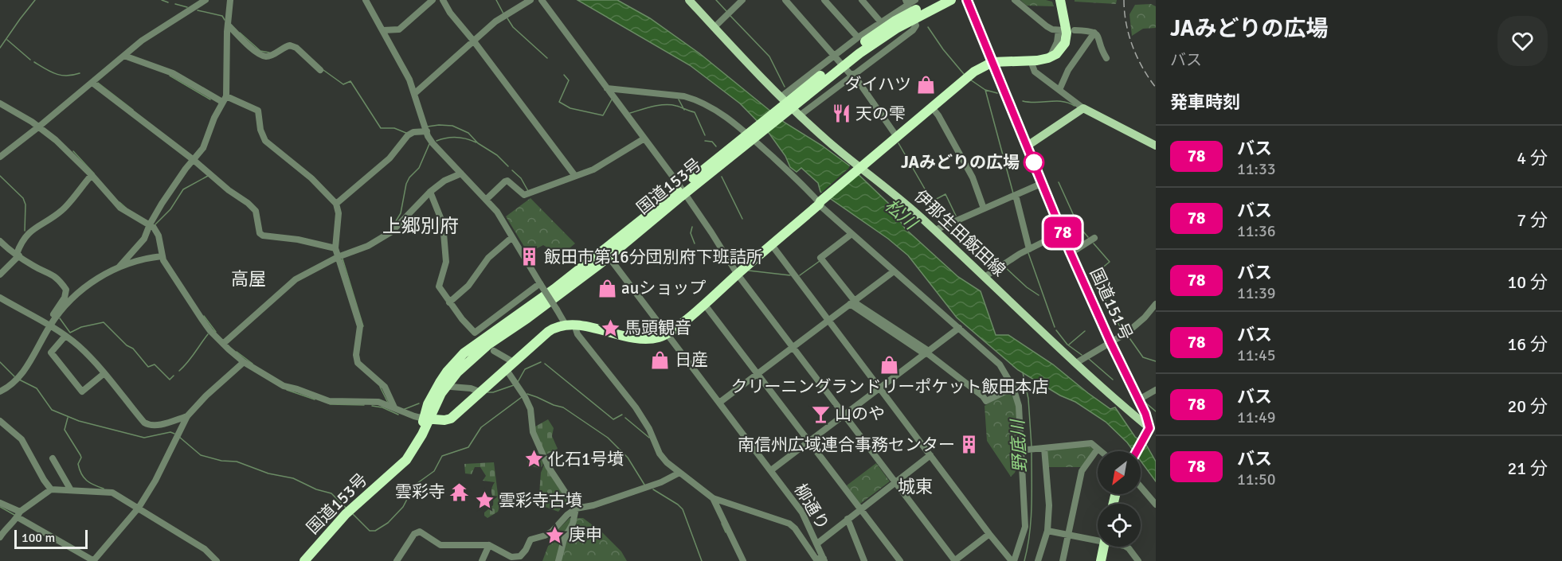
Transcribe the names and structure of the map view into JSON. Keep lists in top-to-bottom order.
{
  "streets": {
    "highway": ["国道153号", "国道151号"],
    "main road": ["伊那生田飯田線"],
    "street": ["柳通り"]
  },
  "crossings": [
    ["国道153号", "柳通り"],
    ["伊那生田飯田線", "国道151号"]
  ],
  "districts": ["上郷別府", "高屋", "城東"],
  "water": ["松川", "野底川"],
  "places": {
    "shop": [
      "ダイハツ",
      "auショップ",
      "日産",
      "クリーニングランドリーポケット飯田本店"
    ],
    "restaurant": ["天の雫"],
    "other": ["JAみどりの広場"],
    "building": ["飯田市第16分団別府下班詰所", "南信州広域連合事務センター"],
    "place": [
      "馬頭観音",
      "化石1号墳",
      "雲彩寺古墳",
      "庚申"
    ],
    "bar": ["山のや"],
    "temple": ["雲彩寺"]
  },
  "lines": ["bus line 78"],
  "scale_bar": "100 m",
  "north": "bottom left",
  "page": {
    "on_map": "78",
    "heading": [
      ["JAみどりの広場", "バス"],
      "発車時刻"
    ],
    "list": [
      {
        "mark": "78",
        "name": "バス",
        "note": "11:33",
        "value": "4 分"
      },
      {
        "mark": "78",
        "name": "バス",
        "note": "11:36",
        "value": "7 分"
      },
      {
        "mark": "78",
        "name": "バス",
        "note": "11:39",
        "value": "10 分"
      },
      {
        "mark": "78",
        "name": "バス",
        "note": "11:45",
        "value": "16 分"
      },
      {
        "mark": "78",
        "name": "バス",
        "note": "11:49",
        "value": "20 分"
      },
      {
        "mark": "78",
        "name": "バス",
        "note": "11:50",
        "value": "21 分"
      }
    ],
    "scale": "100 m"
  }
}
